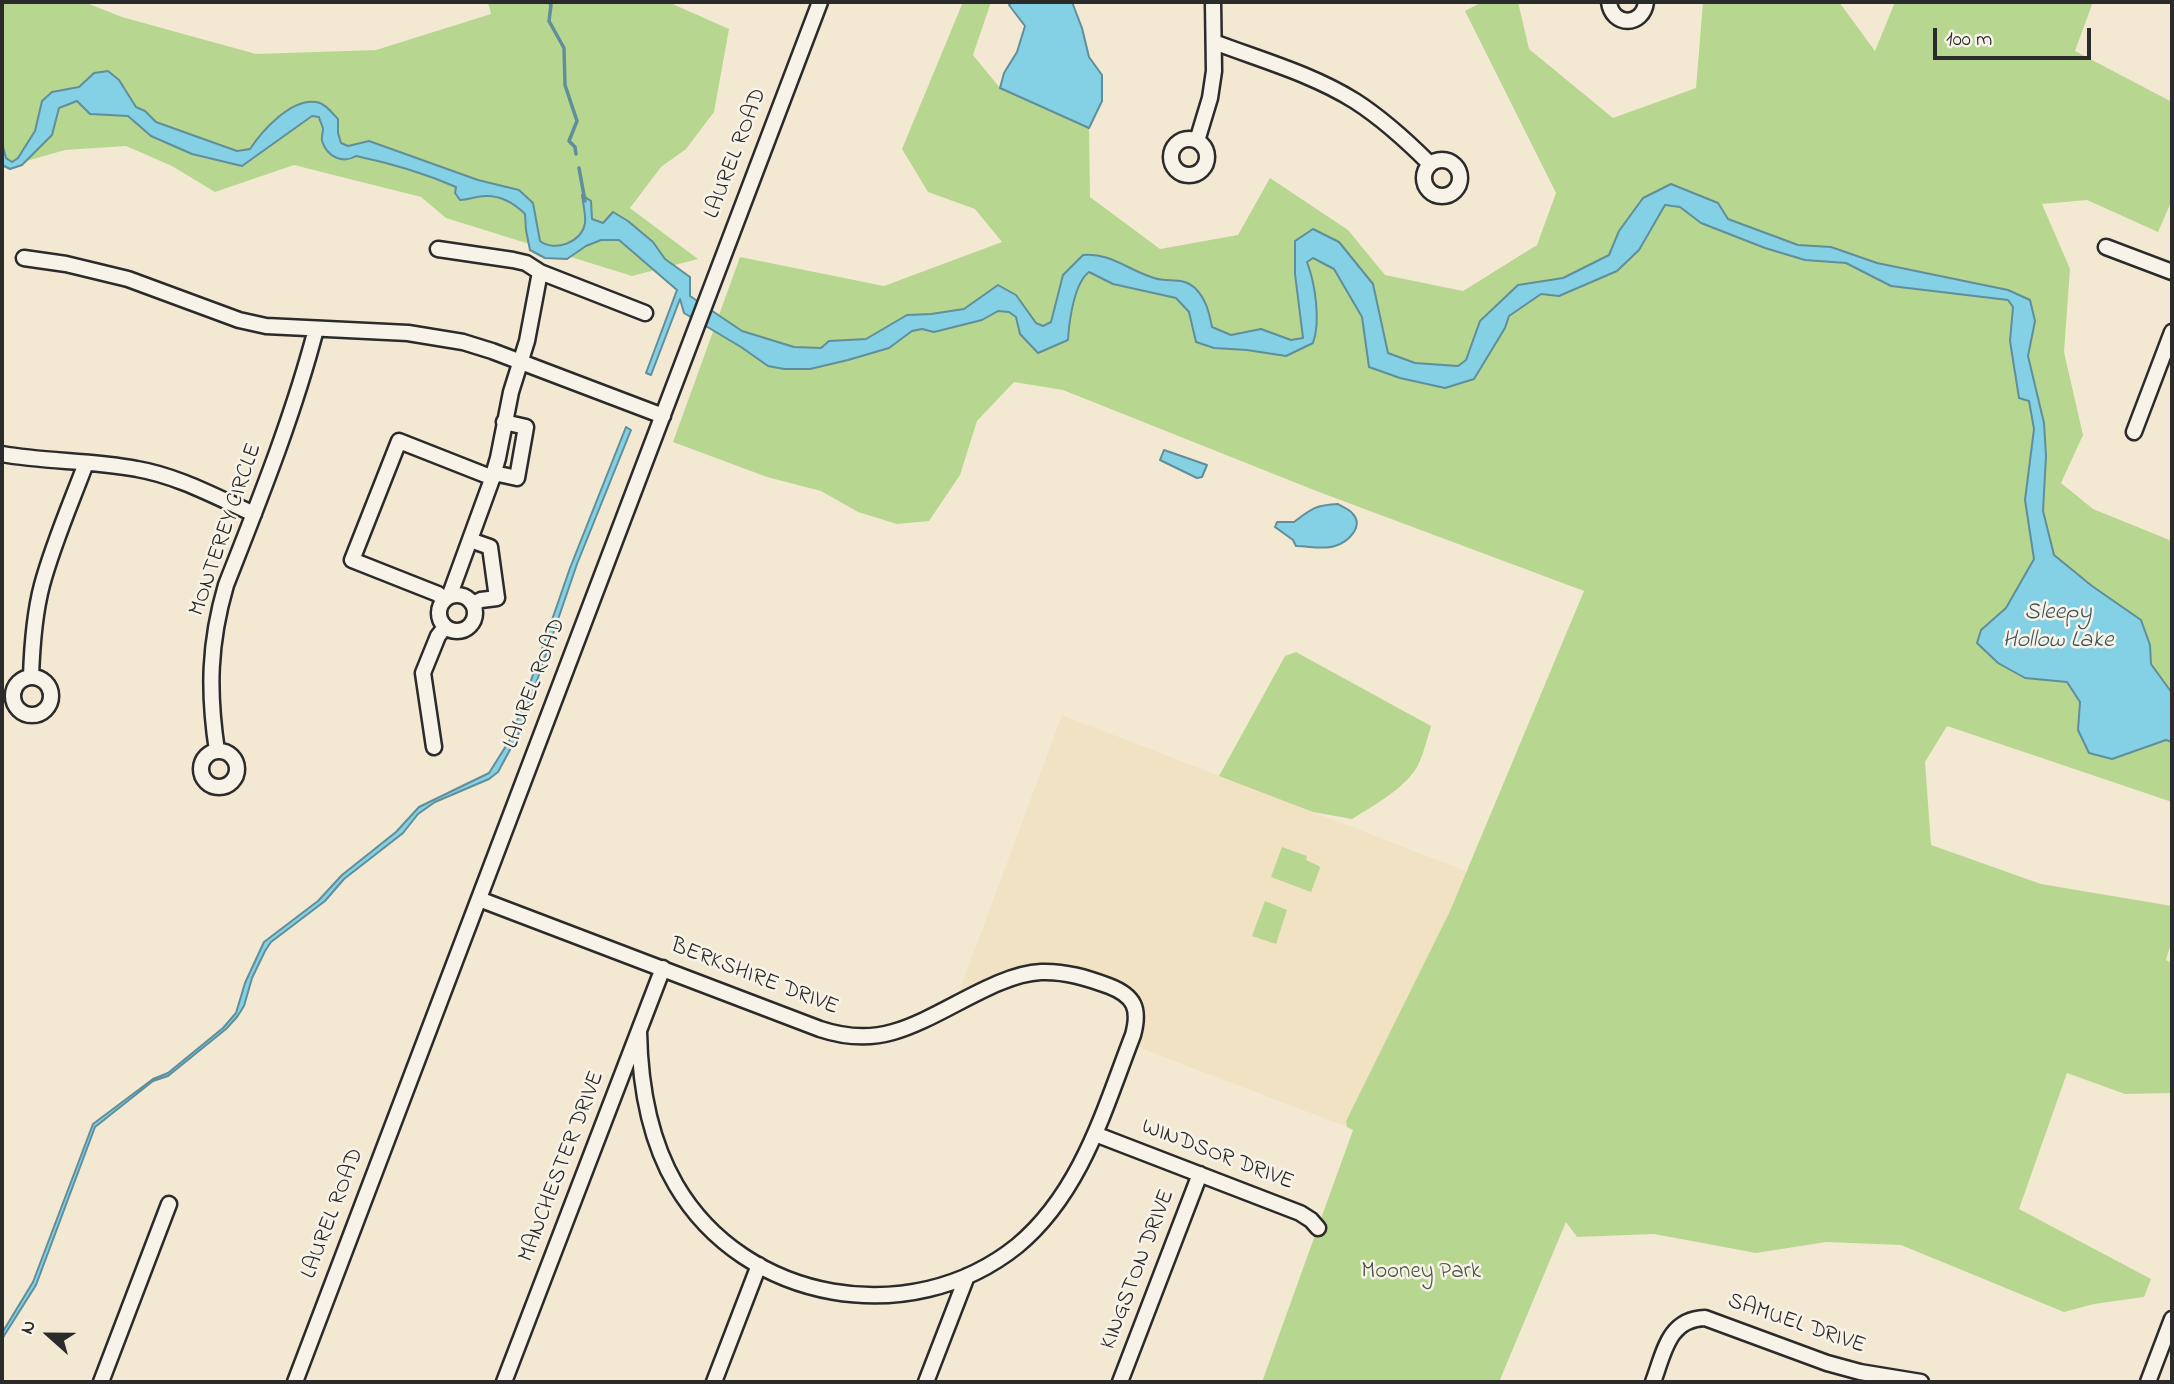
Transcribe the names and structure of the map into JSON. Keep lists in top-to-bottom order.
{
  "streets": {
    "street": [
      "LAUREL ROAD",
      "MONTEREY CIRCLE",
      "BERKSHIRE DRIVE",
      "WINDSOR DRIVE",
      "MANCHESTER DRIVE",
      "KINGSTON DRIVE",
      "SAMUEL DRIVE"
    ]
  },
  "crossings": [
    ["LAUREL ROAD", "BERKSHIRE DRIVE"],
    ["BERKSHIRE DRIVE", "WINDSOR DRIVE"],
    ["BERKSHIRE DRIVE", "MANCHESTER DRIVE"],
    ["WINDSOR DRIVE", "KINGSTON DRIVE"]
  ],
  "water": ["Sleepy Hollow Lake"],
  "parks": ["Mooney Park"],
  "scale_bar": "100 m",
  "north": "left"
}
